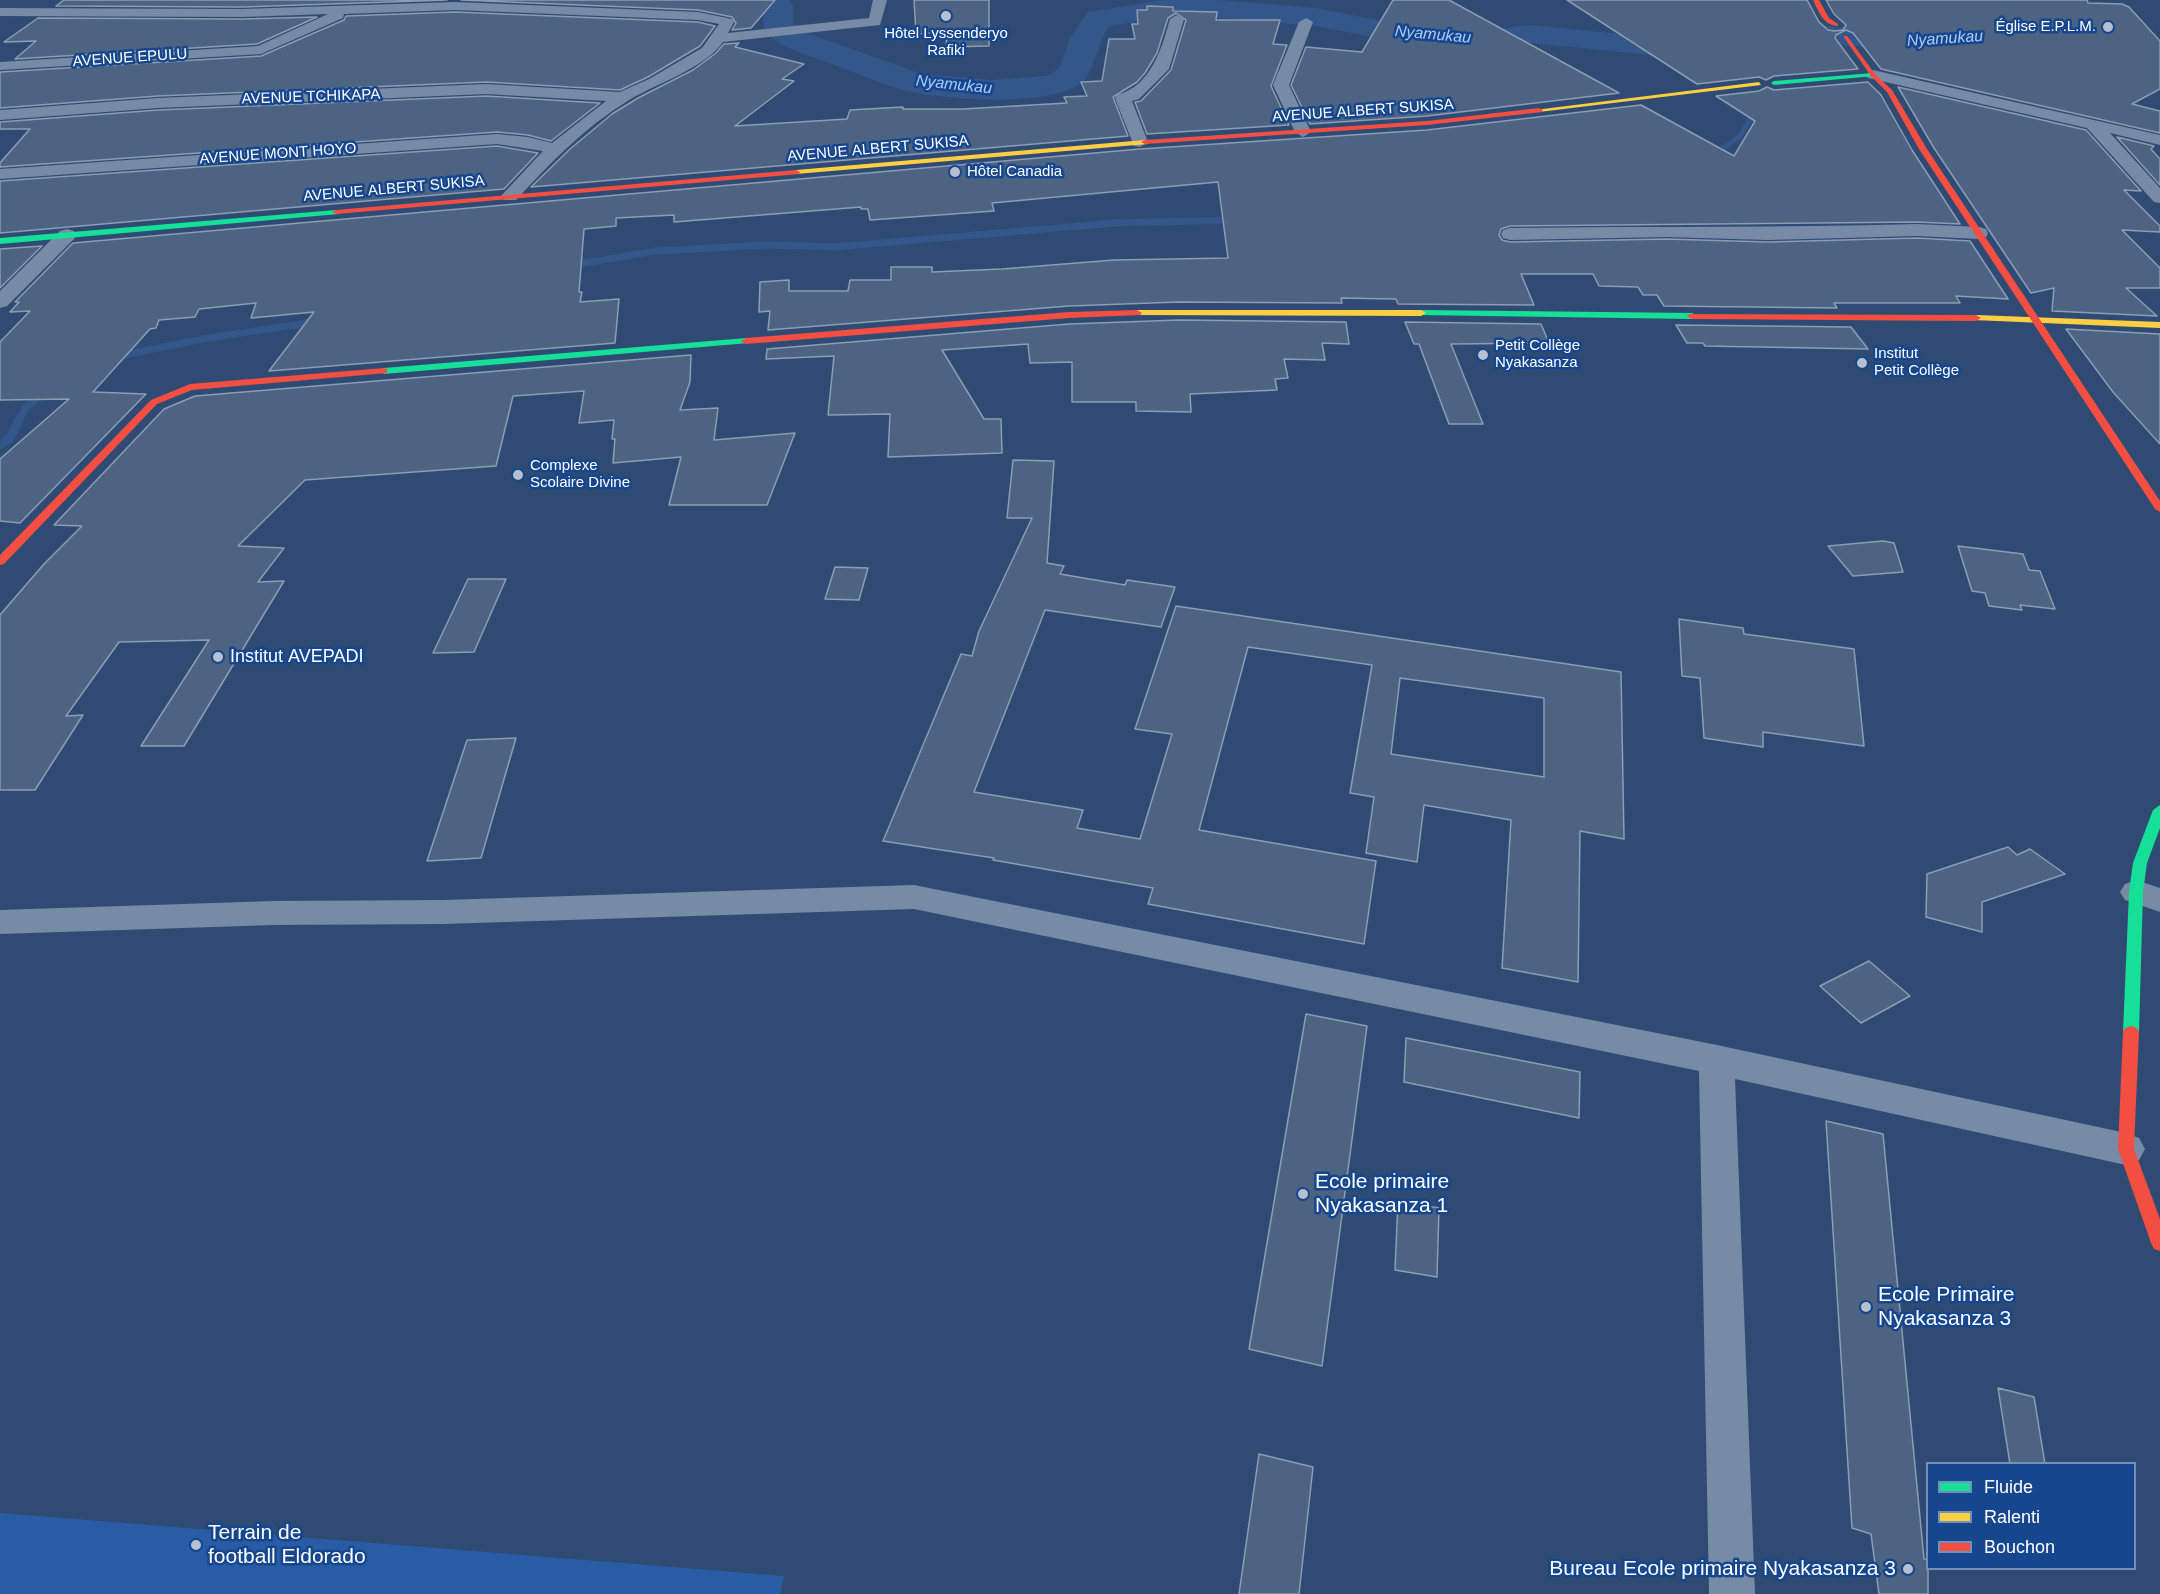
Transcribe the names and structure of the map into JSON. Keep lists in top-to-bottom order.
{
  "streets": {
    "street": [
      "AVENUE EPULU",
      "AVENUE TCHIKAPA",
      "AVENUE ALBERT SUKISA",
      "AVENUE MONT HOYO"
    ]
  },
  "water": ["Nyamukau"],
  "places": [
    "Hôtel Lyssenderyo Rafiki",
    "Église E.P.L.M.",
    "Hôtel Canadia",
    "Petit Collège Nyakasanza",
    "Institut Petit Collège",
    "Complexe Scolaire Divine",
    "Institut AVEPADI",
    "Ecole primaire Nyakasanza 1",
    "Ecole Primaire Nyakasanza 3",
    "Terrain de football Eldorado",
    "Bureau Ecole primaire Nyakasanza 3"
  ],
  "legend": ["Fluide", "Ralenti", "Bouchon"]
}
